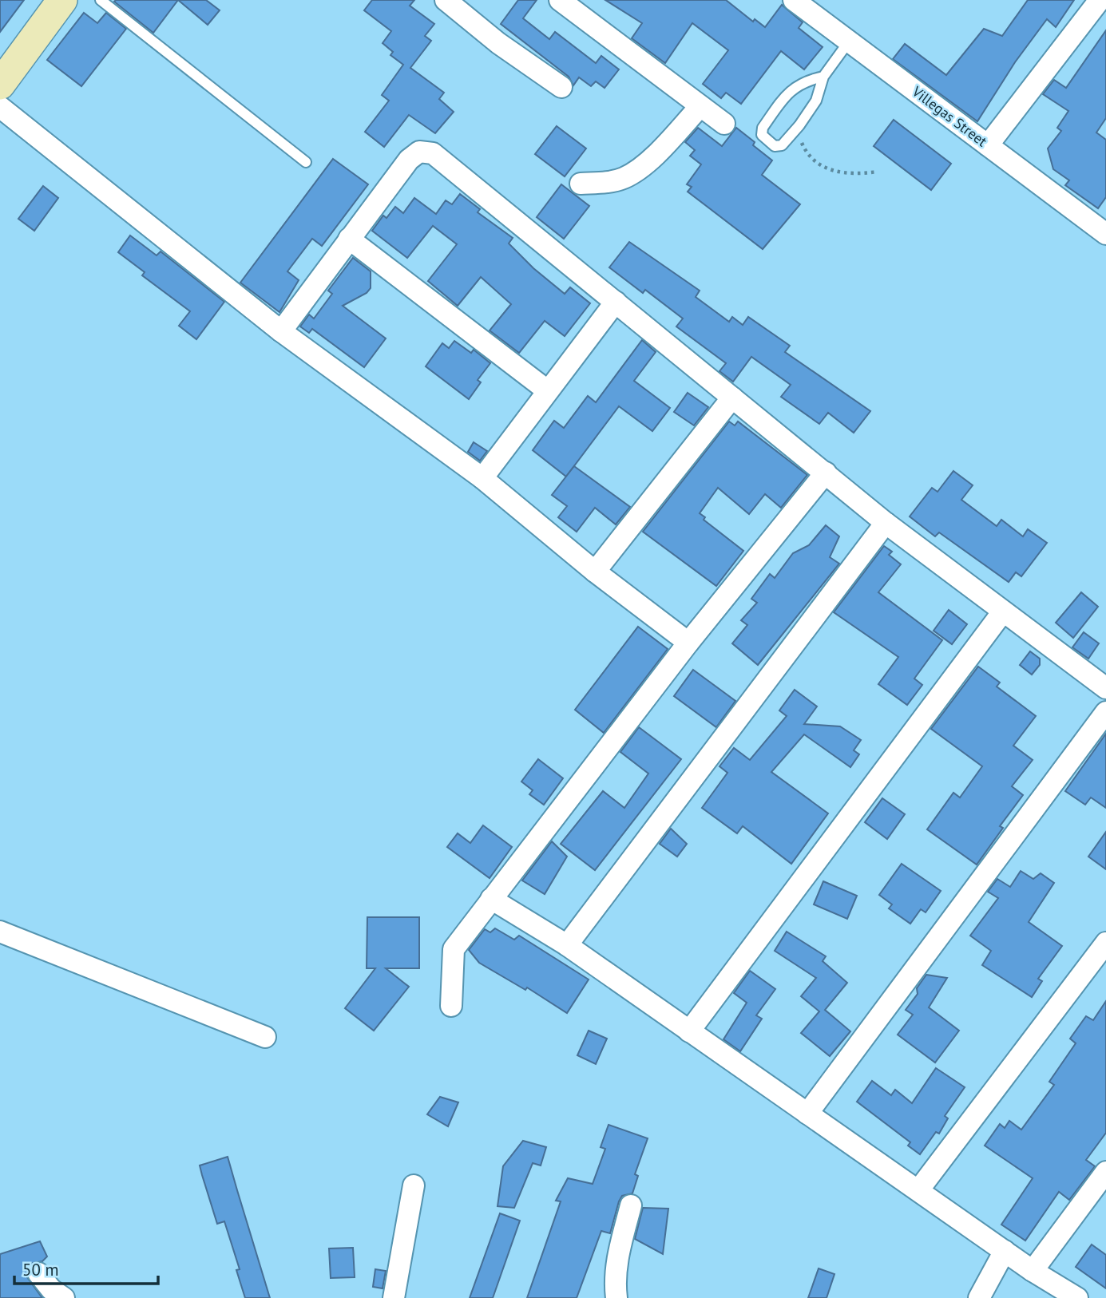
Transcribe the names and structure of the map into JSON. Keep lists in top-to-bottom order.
{
  "streets": {
    "street": ["Villegas Street"]
  },
  "scale_bar": "50 m"
}
